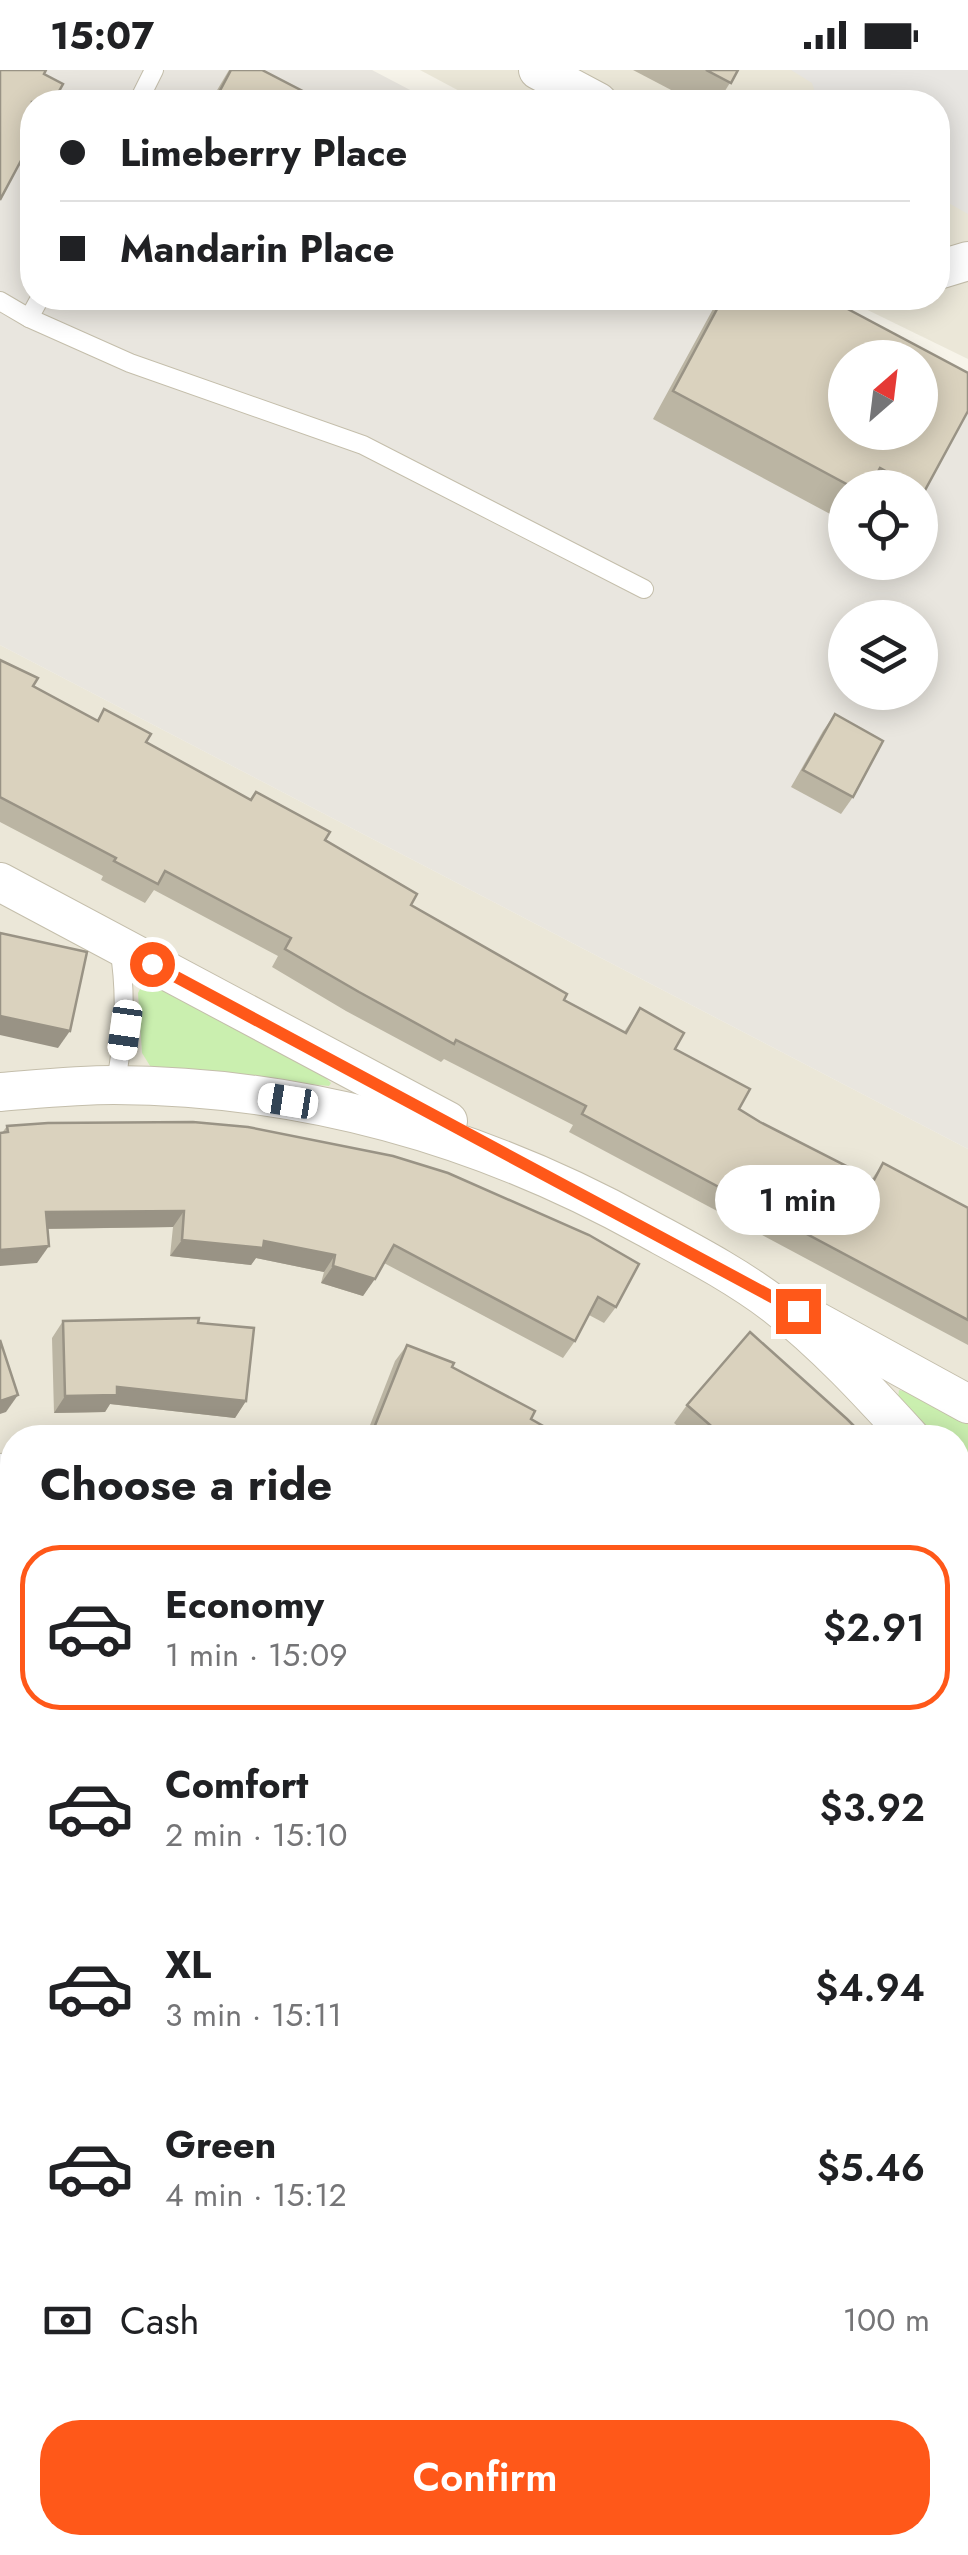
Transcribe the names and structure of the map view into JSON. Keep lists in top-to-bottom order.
{
  "north": "top right",
  "page": {
    "status": "15:07",
    "banner": ["Limeberry Place", "Mandarin Place"],
    "bubble": "1 min",
    "heading": "Choose a ride",
    "list": [
      {
        "name": "Economy",
        "note": "1 min · 15:09",
        "value": "$2.91"
      },
      {
        "name": "Comfort",
        "note": "2 min · 15:10",
        "value": "$3.92"
      },
      {
        "name": "XL",
        "note": "3 min · 15:11",
        "value": "$4.94"
      },
      {
        "name": "Green",
        "note": "4 min · 15:12",
        "value": "$5.46"
      }
    ],
    "pay": ["Cash", "100 m"],
    "buttons": "Confirm"
  }
}
